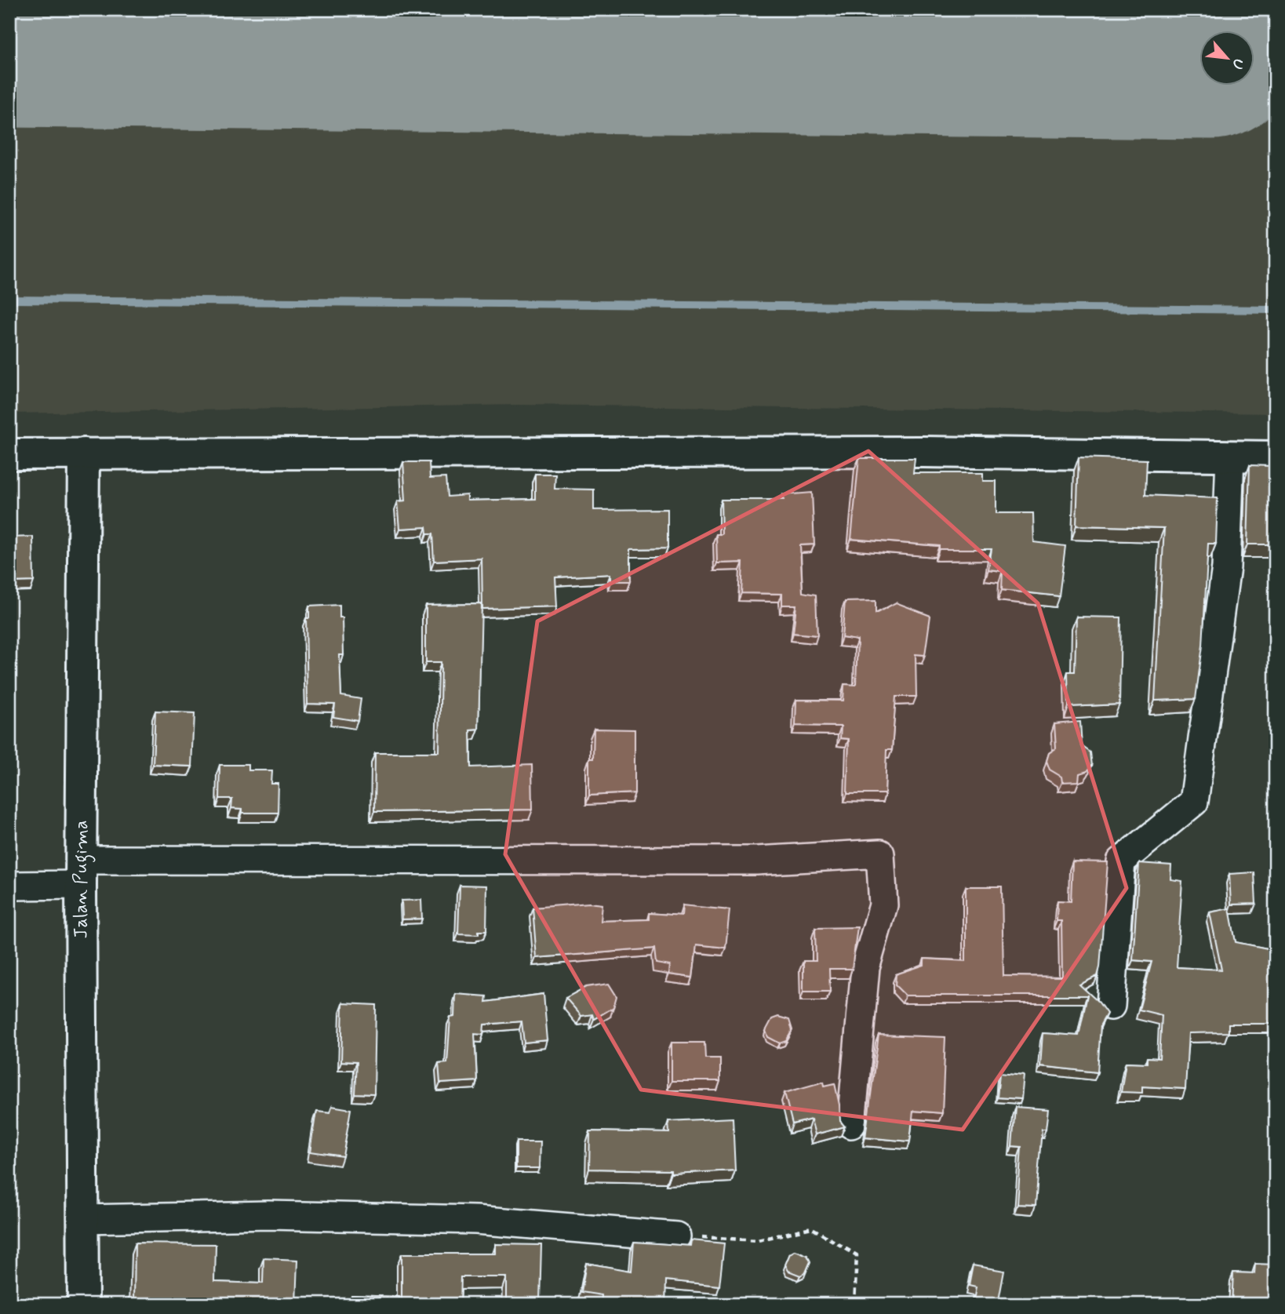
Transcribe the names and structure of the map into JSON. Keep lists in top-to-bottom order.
{
  "streets": {
    "main road": ["Jalan Pugima"]
  },
  "north": "bottom right"
}
